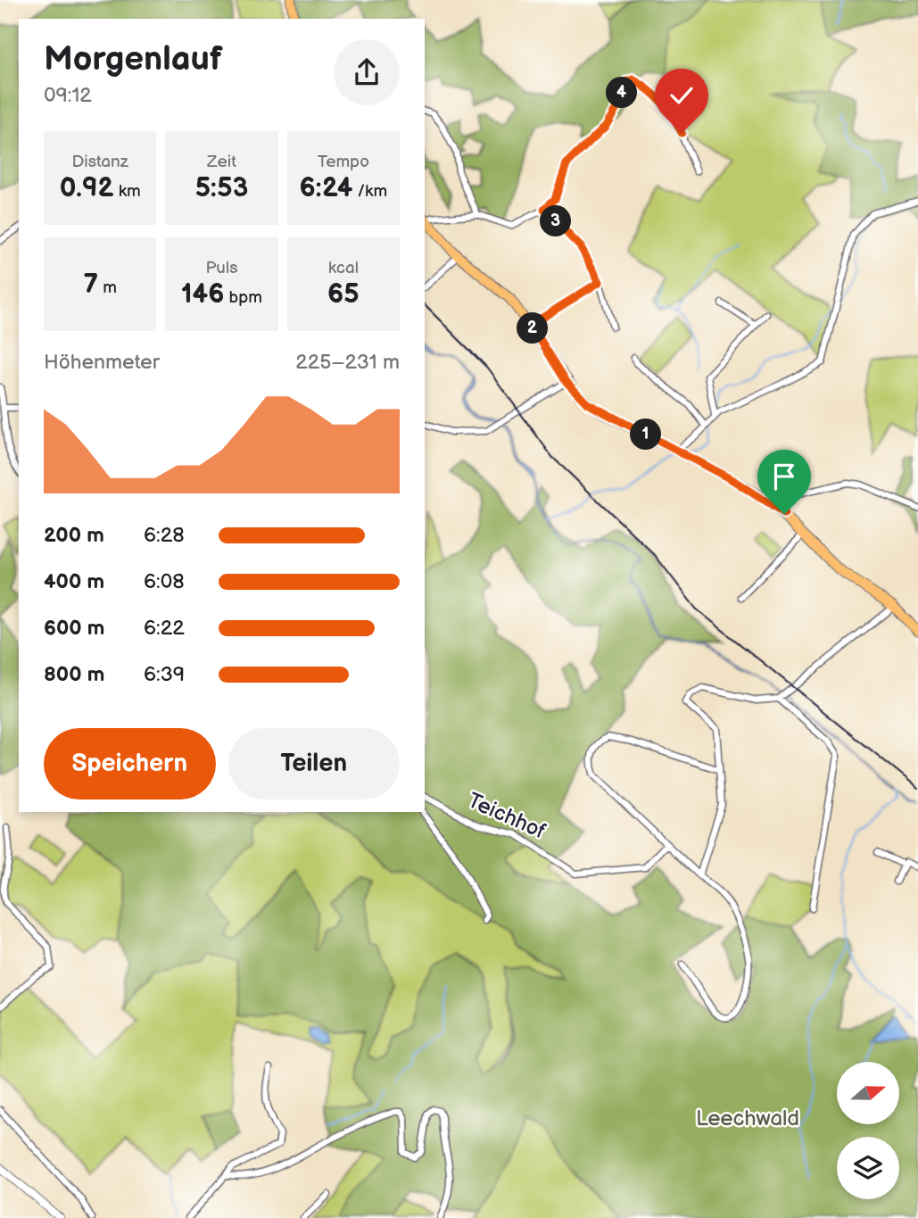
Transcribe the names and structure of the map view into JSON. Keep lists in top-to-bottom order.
{
  "streets": {
    "street": ["Teichhof"]
  },
  "parks": ["Leechwald"],
  "north": "right",
  "page": {
    "heading": ["Morgenlauf", "09:12"],
    "pins": [
      "4",
      "3",
      "2",
      "1"
    ],
    "stats": [
      ["Distanz", "0.92 km"],
      ["Zeit", "5:53"],
      ["Tempo", "6:24 /km"],
      ["7 m"],
      ["Puls", "146 bpm"],
      ["kcal", "65"]
    ],
    "chart": ["Höhenmeter", "225–231 m"],
    "list": [
      {
        "name": "200 m",
        "note": "6:28"
      },
      {
        "name": "400 m",
        "note": "6:08"
      },
      {
        "name": "600 m",
        "note": "6:22"
      },
      {
        "name": "800 m",
        "note": "6:39"
      }
    ],
    "buttons": ["Speichern", "Teilen"]
  }
}
